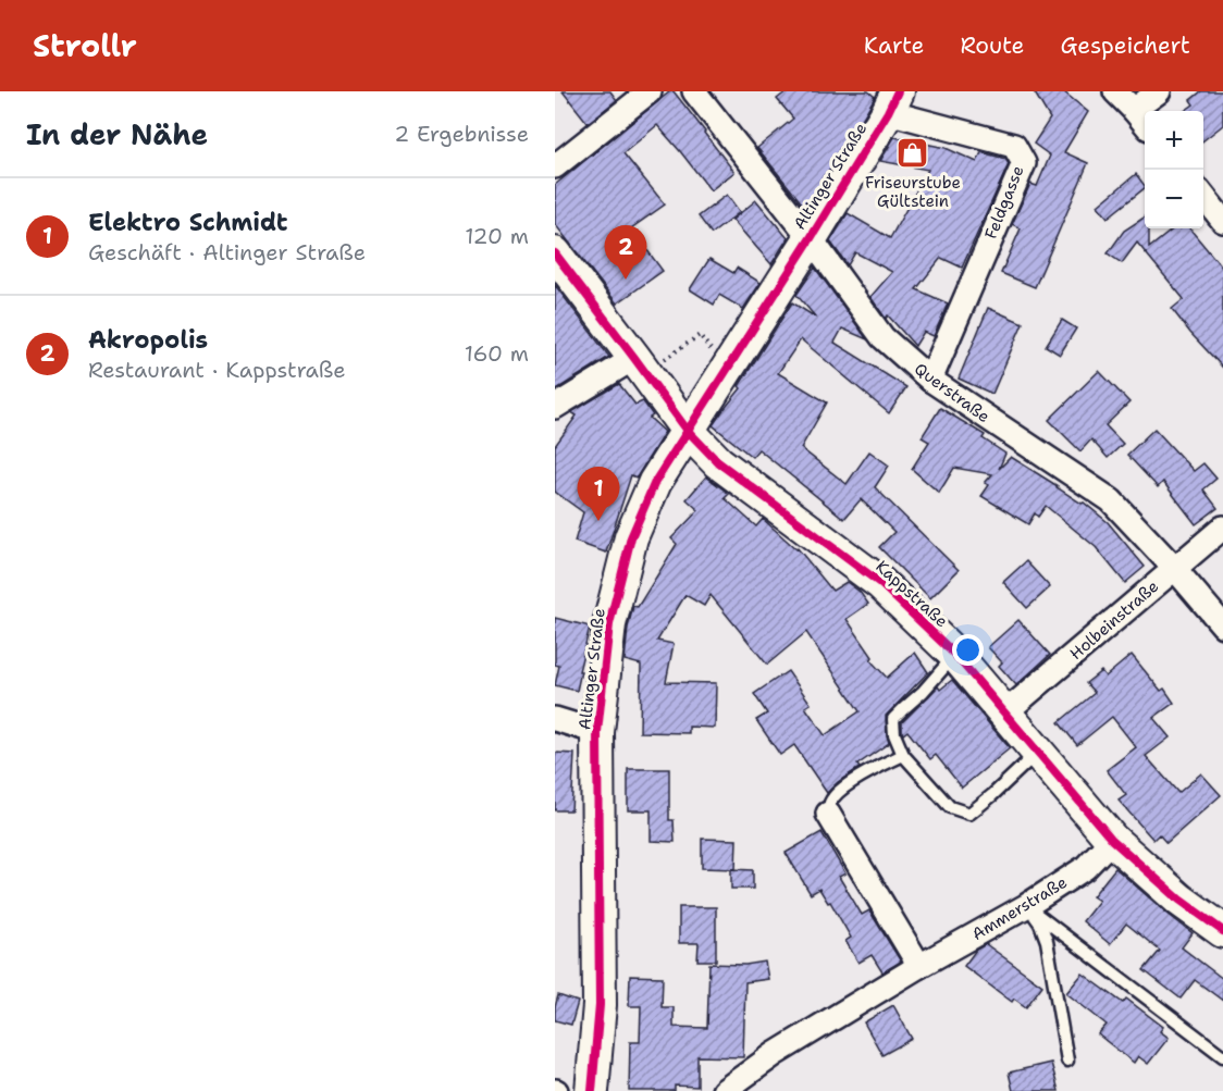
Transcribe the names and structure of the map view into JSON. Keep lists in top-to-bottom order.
{
  "streets": {
    "street": [
      "Altinger Straße",
      "Feldgasse",
      "Querstraße",
      "Kappstraße",
      "Holbeinstraße",
      "Ammerstraße"
    ]
  },
  "crossings": [
    ["Altinger Straße", "Feldgasse"],
    ["Altinger Straße", "Querstraße"],
    ["Altinger Straße", "Kappstraße"],
    ["Feldgasse", "Querstraße"],
    ["Querstraße", "Holbeinstraße"],
    ["Kappstraße", "Holbeinstraße"],
    ["Kappstraße", "Ammerstraße"]
  ],
  "places": {
    "shop": ["Friseurstube Gültstein"]
  },
  "page": {
    "header": "Strollr",
    "nav": ["Karte", "Route", "Gespeichert"],
    "heading": ["In der Nähe", "2 Ergebnisse"],
    "map_buttons": ["+", "−"],
    "list": [
      {
        "mark": "1",
        "name": "Elektro Schmidt",
        "note": "Geschäft · Altinger Straße",
        "value": "120 m"
      },
      {
        "mark": "2",
        "name": "Akropolis",
        "note": "Restaurant · Kappstraße",
        "value": "160 m"
      }
    ],
    "pins": ["2", "1"]
  }
}
